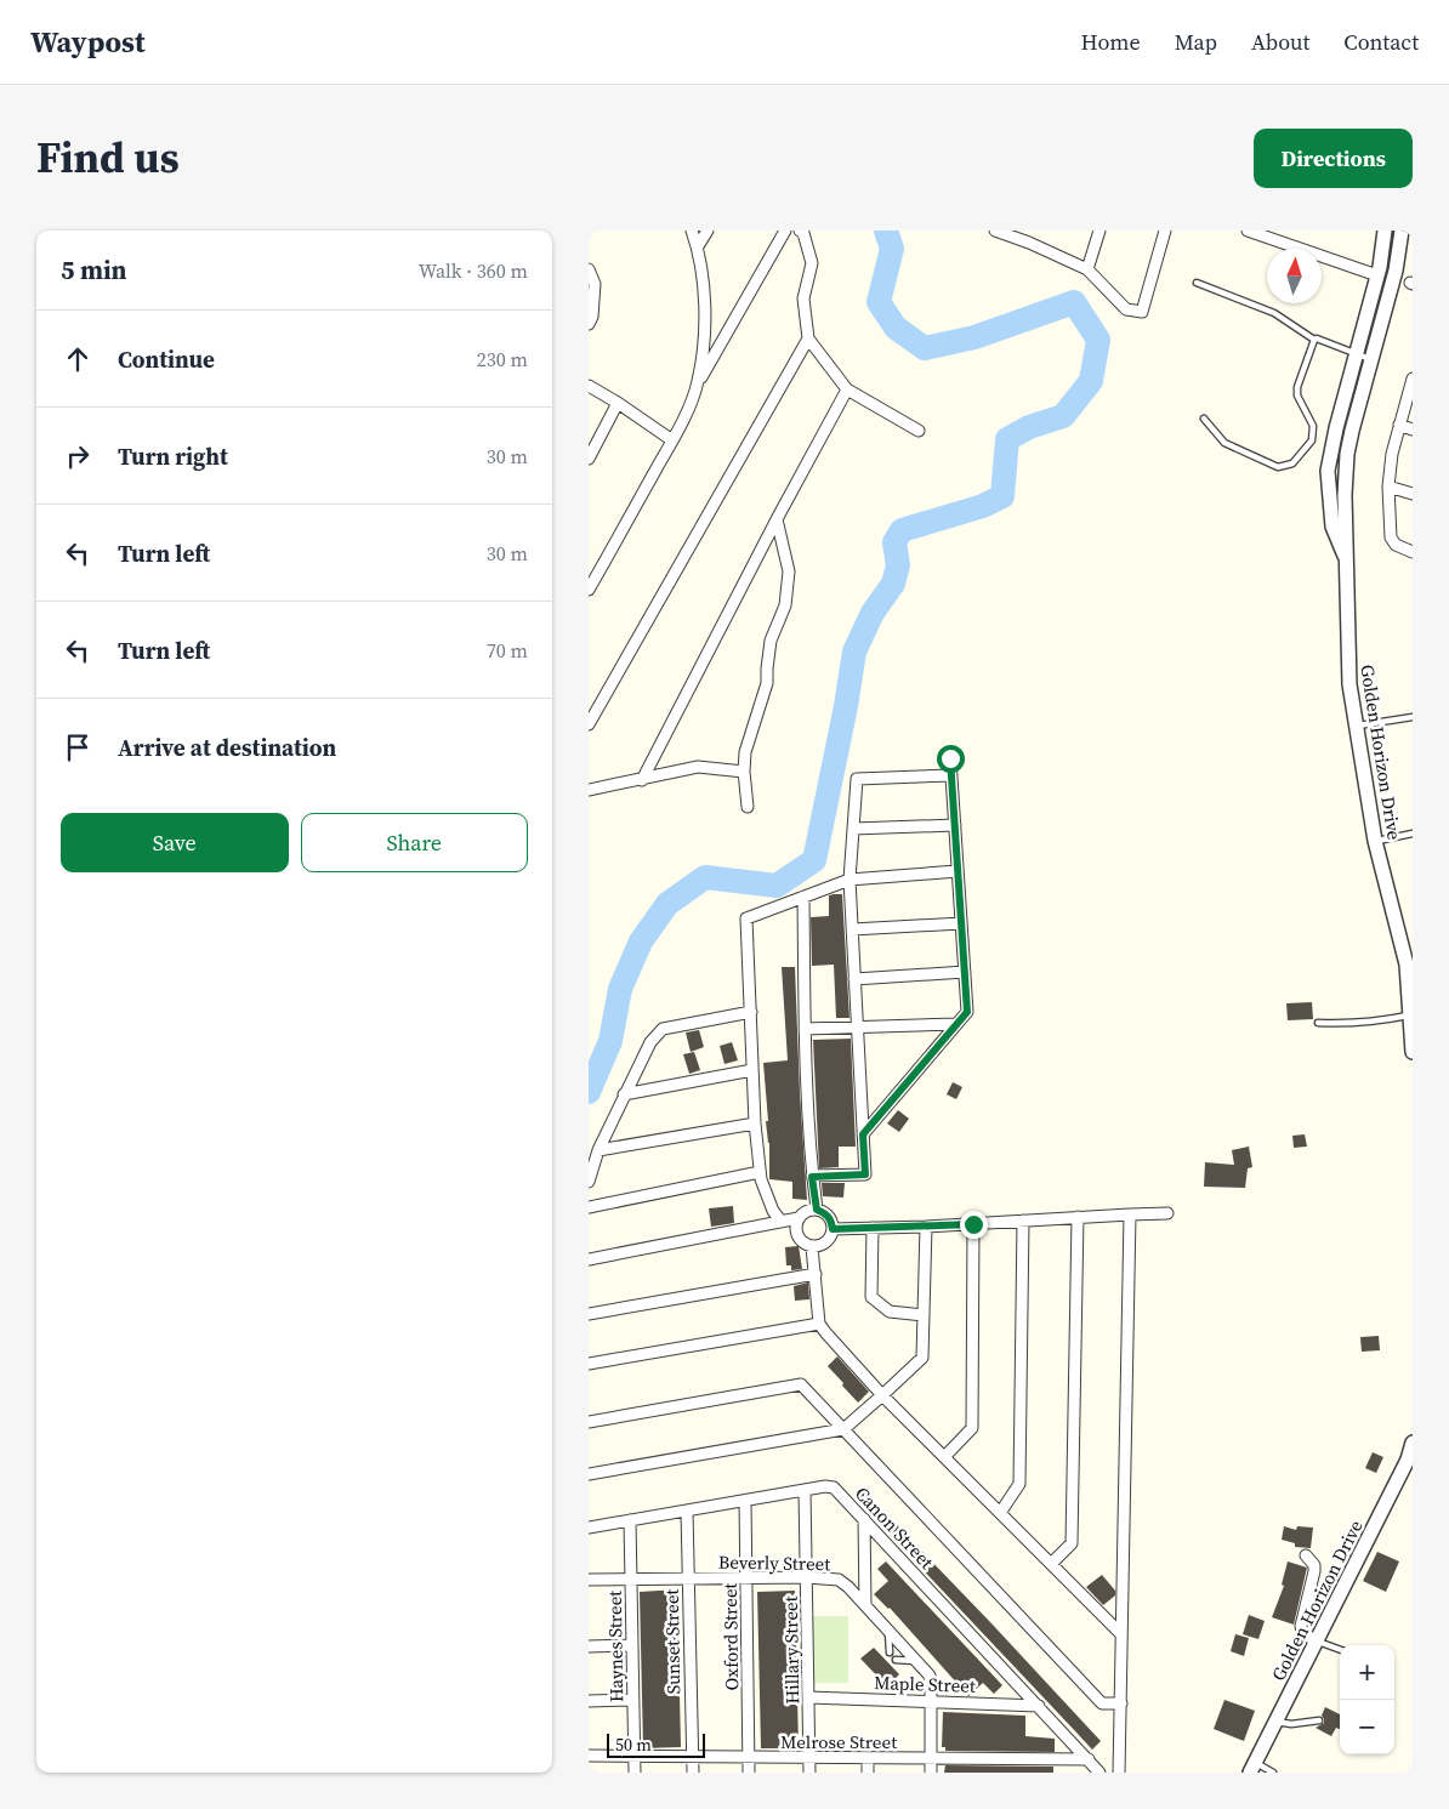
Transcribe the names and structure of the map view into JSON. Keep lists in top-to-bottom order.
{
  "streets": {
    "street": [
      "Golden Horizon Drive",
      "Canon Street",
      "Beverly Street",
      "Oxford Street",
      "Sunset Street",
      "Haynes Street",
      "Hillary Street",
      "Maple Street",
      "Melrose Street"
    ]
  },
  "crossings": [
    ["Canon Street", "Oxford Street"],
    ["Canon Street", "Sunset Street"],
    ["Canon Street", "Haynes Street"],
    ["Canon Street", "Hillary Street"],
    ["Canon Street", "Maple Street"],
    ["Canon Street", "Melrose Street"],
    ["Beverly Street", "Oxford Street"],
    ["Beverly Street", "Sunset Street"],
    ["Beverly Street", "Haynes Street"],
    ["Beverly Street", "Hillary Street"],
    ["Beverly Street", "Maple Street"],
    ["Beverly Street", "Melrose Street"],
    ["Oxford Street", "Melrose Street"],
    ["Sunset Street", "Melrose Street"],
    ["Haynes Street", "Melrose Street"],
    ["Hillary Street", "Maple Street"],
    ["Hillary Street", "Melrose Street"]
  ],
  "scale_bar": "50 m",
  "north": "top",
  "page": {
    "header": "Waypost",
    "nav": [
      "Home",
      "Map",
      "About",
      "Contact"
    ],
    "title": "Find us",
    "buttons": [
      "Directions",
      ["Save", "Share"]
    ],
    "heading": ["5 min", "Walk · 360 m"],
    "list": [
      ["Continue", "230 m"],
      ["Turn right", "30 m"],
      ["Turn left", "30 m"],
      ["Turn left", "70 m"],
      "Arrive at destination"
    ],
    "map_buttons": ["+", "−"],
    "scale": "50 m"
  }
}
